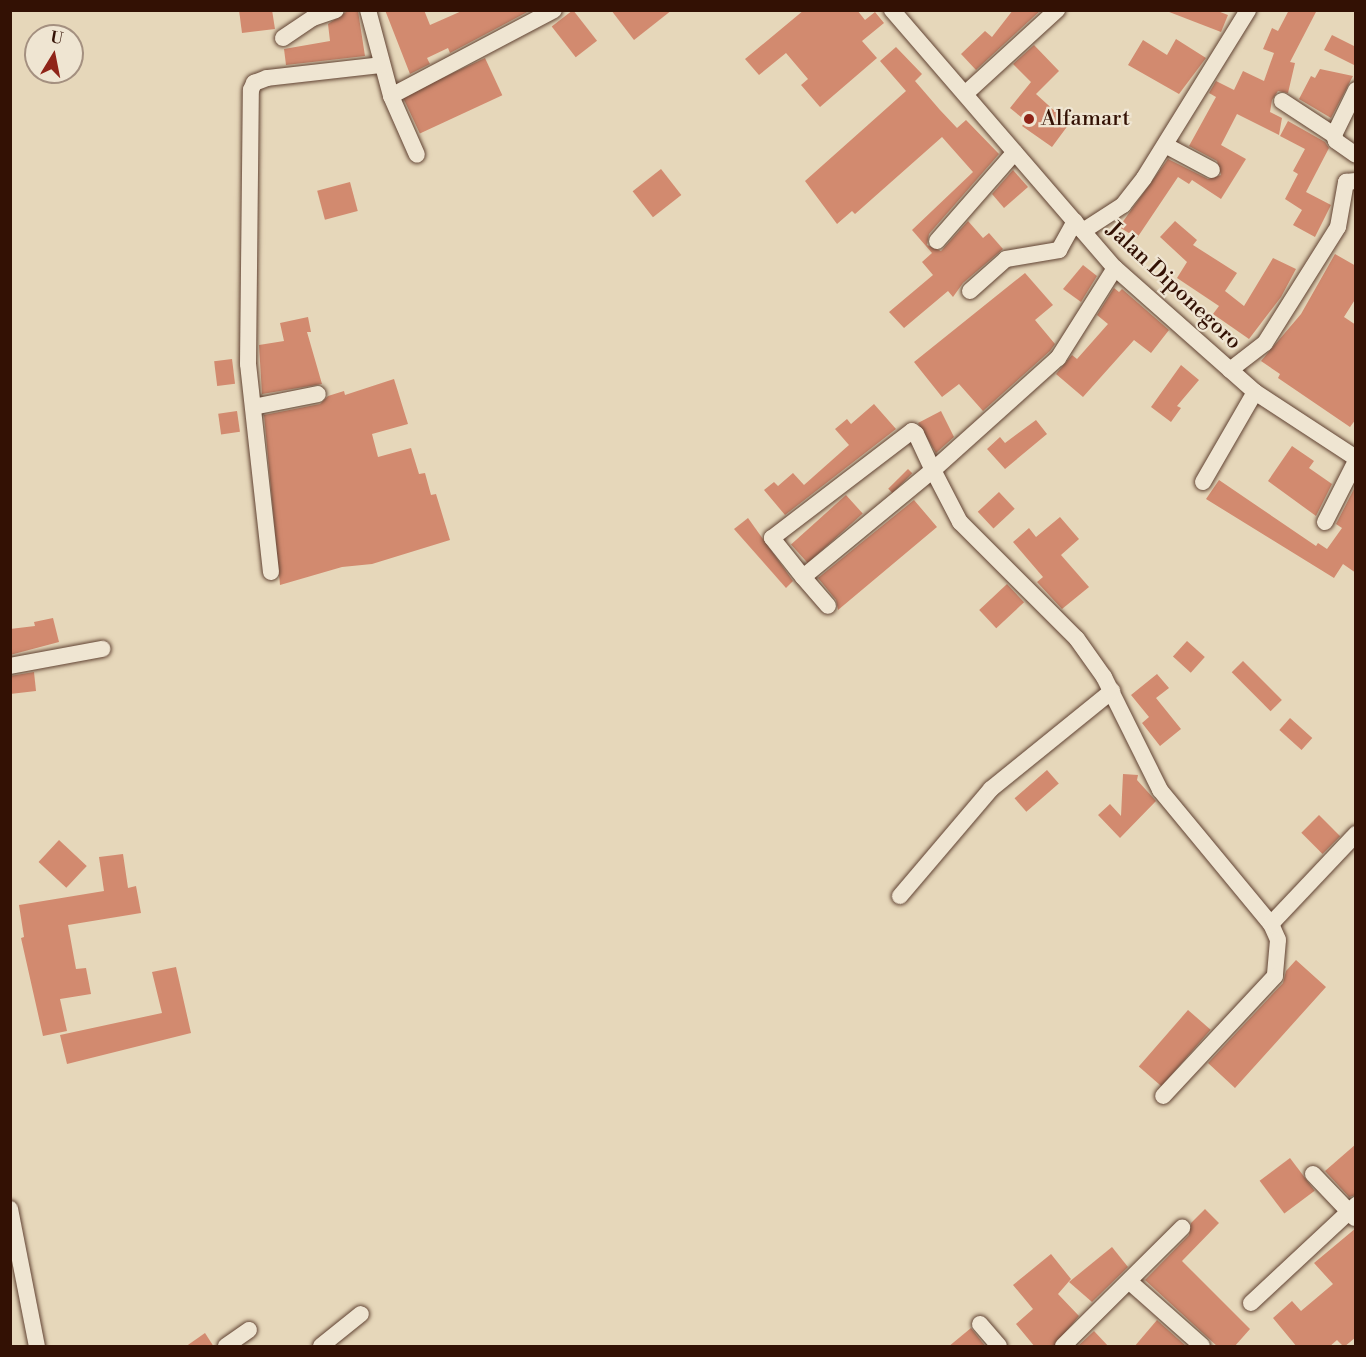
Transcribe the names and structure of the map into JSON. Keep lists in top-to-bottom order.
{
  "streets": {
    "street": ["Jalan Diponegoro"]
  },
  "places": ["Alfamart"],
  "north": "top"
}
